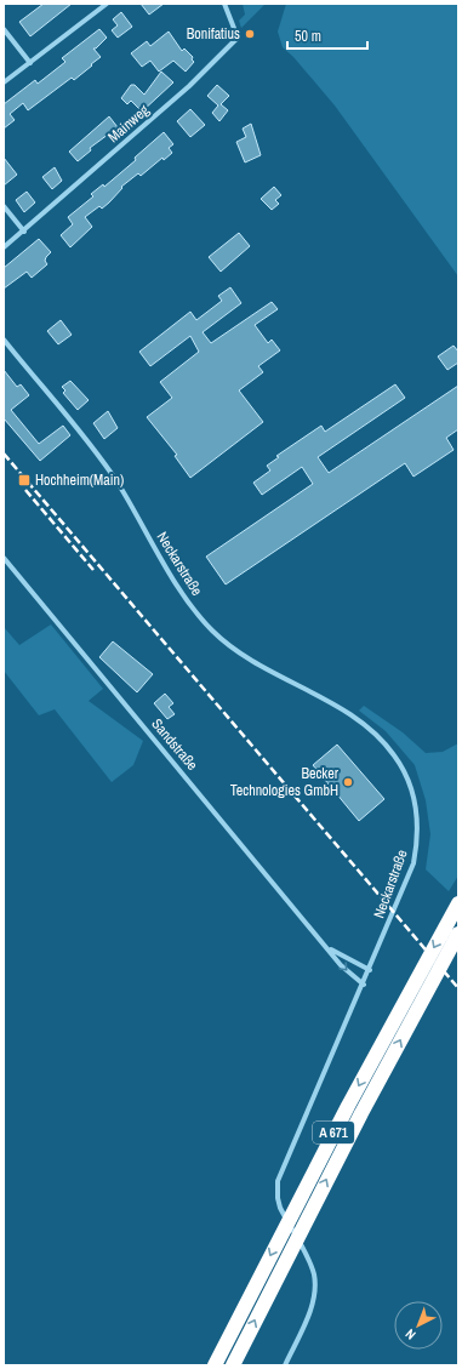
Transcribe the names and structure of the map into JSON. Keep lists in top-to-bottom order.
{
  "streets": {
    "highway": ["A 671"],
    "street": ["Mainweg", "Neckarstraße", "Sandstraße"]
  },
  "crossings": [
    ["Neckarstraße", "Sandstraße"]
  ],
  "places": {
    "other": ["Bonifatius", "Becker Technologies GmbH"],
    "transit": ["Hochheim(Main)"]
  },
  "scale_bar": "50 m",
  "north": "bottom left"
}
